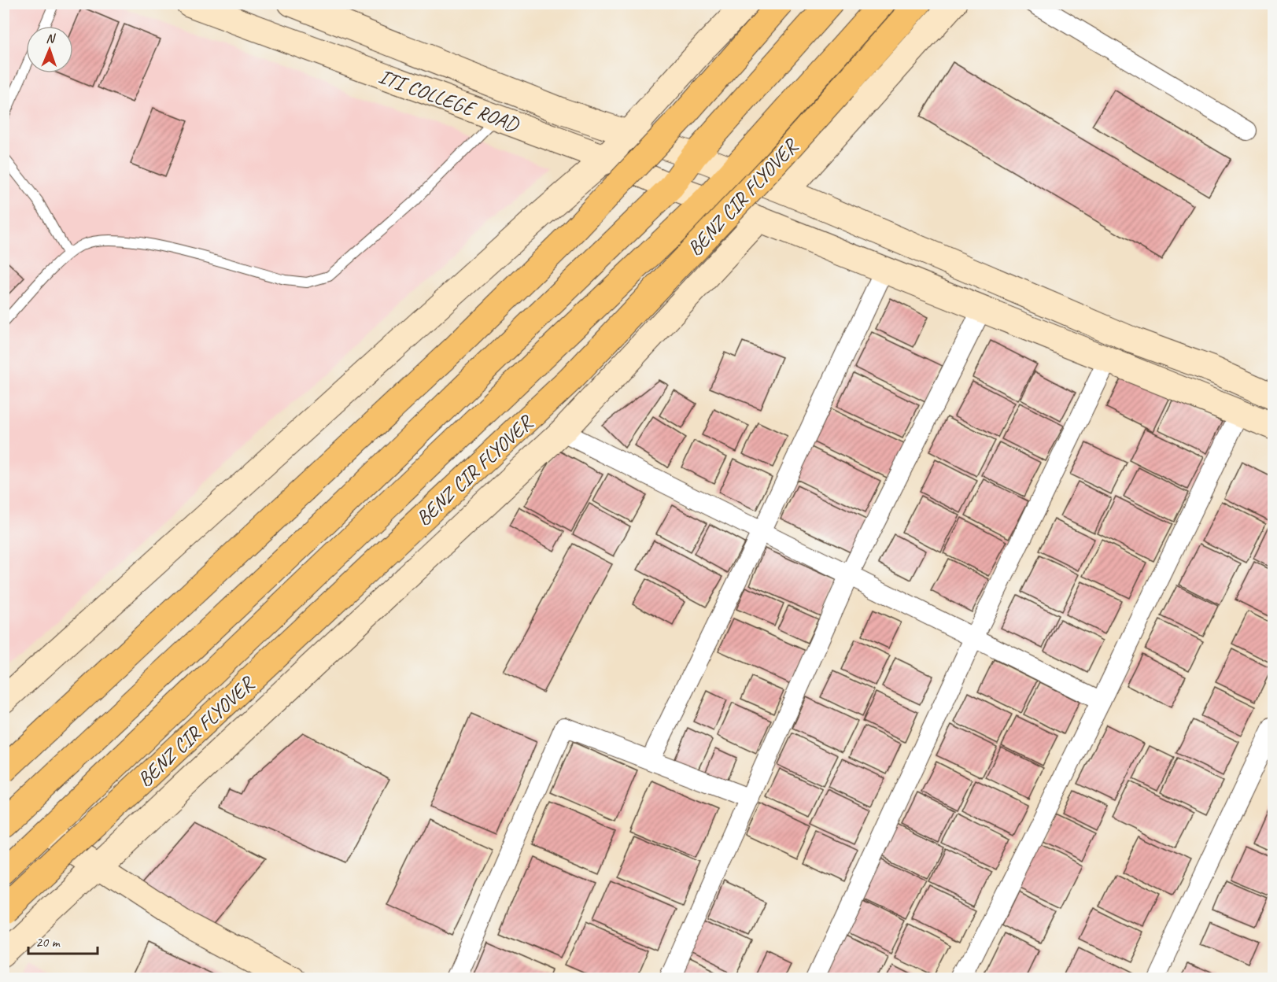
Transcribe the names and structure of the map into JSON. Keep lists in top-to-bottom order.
{
  "streets": {
    "main road": ["BENZ CIR FLYOVER"],
    "street": ["ITI COLLEGE ROAD"]
  },
  "scale_bar": "20 m",
  "north": "top"
}
